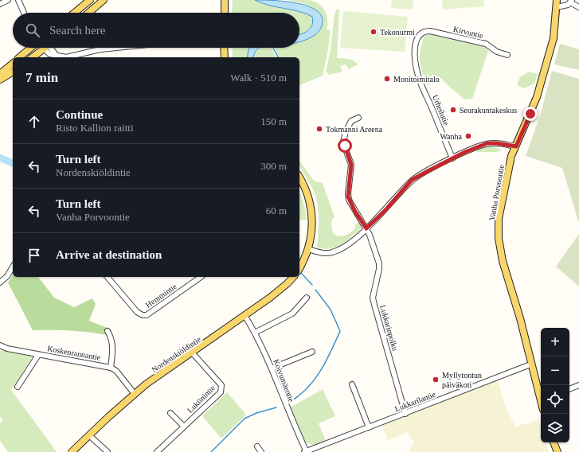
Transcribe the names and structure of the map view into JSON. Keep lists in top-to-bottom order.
{
  "streets": {
    "main road": ["Vanha Porvoontie", "Nordenskiöldintie"],
    "street": [
      "Kirvuntie",
      "Urheilutie",
      "Hemmintie",
      "Lukkarinpolku",
      "Koskenrannantie",
      "Koivumäentie",
      "Lukiinintie",
      "Lukkarilantie"
    ]
  },
  "crossings": [
    ["Kirvuntie", "Urheilutie"],
    ["Vanha Porvoontie", "Lukkarilantie"],
    ["Lukkarinpolku", "Lukkarilantie"],
    ["Nordenskiöldintie", "Koivumäentie"],
    ["Nordenskiöldintie", "Lukiinintie"],
    ["Koivumäentie", "Lukkarilantie"]
  ],
  "places": [
    "Tekonurmi",
    "Monitoimitalo",
    "Seurakuntakeskus",
    "Tokmanni Areena",
    "Wanha",
    "Myllytontun päiväkoti"
  ],
  "page": {
    "search": "Search here",
    "heading": ["7 min", "Walk · 510 m"],
    "list": [
      ["Continue", "Risto Kallion raitti", "150 m"],
      ["Turn left", "Nordenskiöldintie", "300 m"],
      ["Turn left", "Vanha Porvoontie", "60 m"],
      "Arrive at destination"
    ],
    "map_buttons": ["+", "−"]
  }
}
